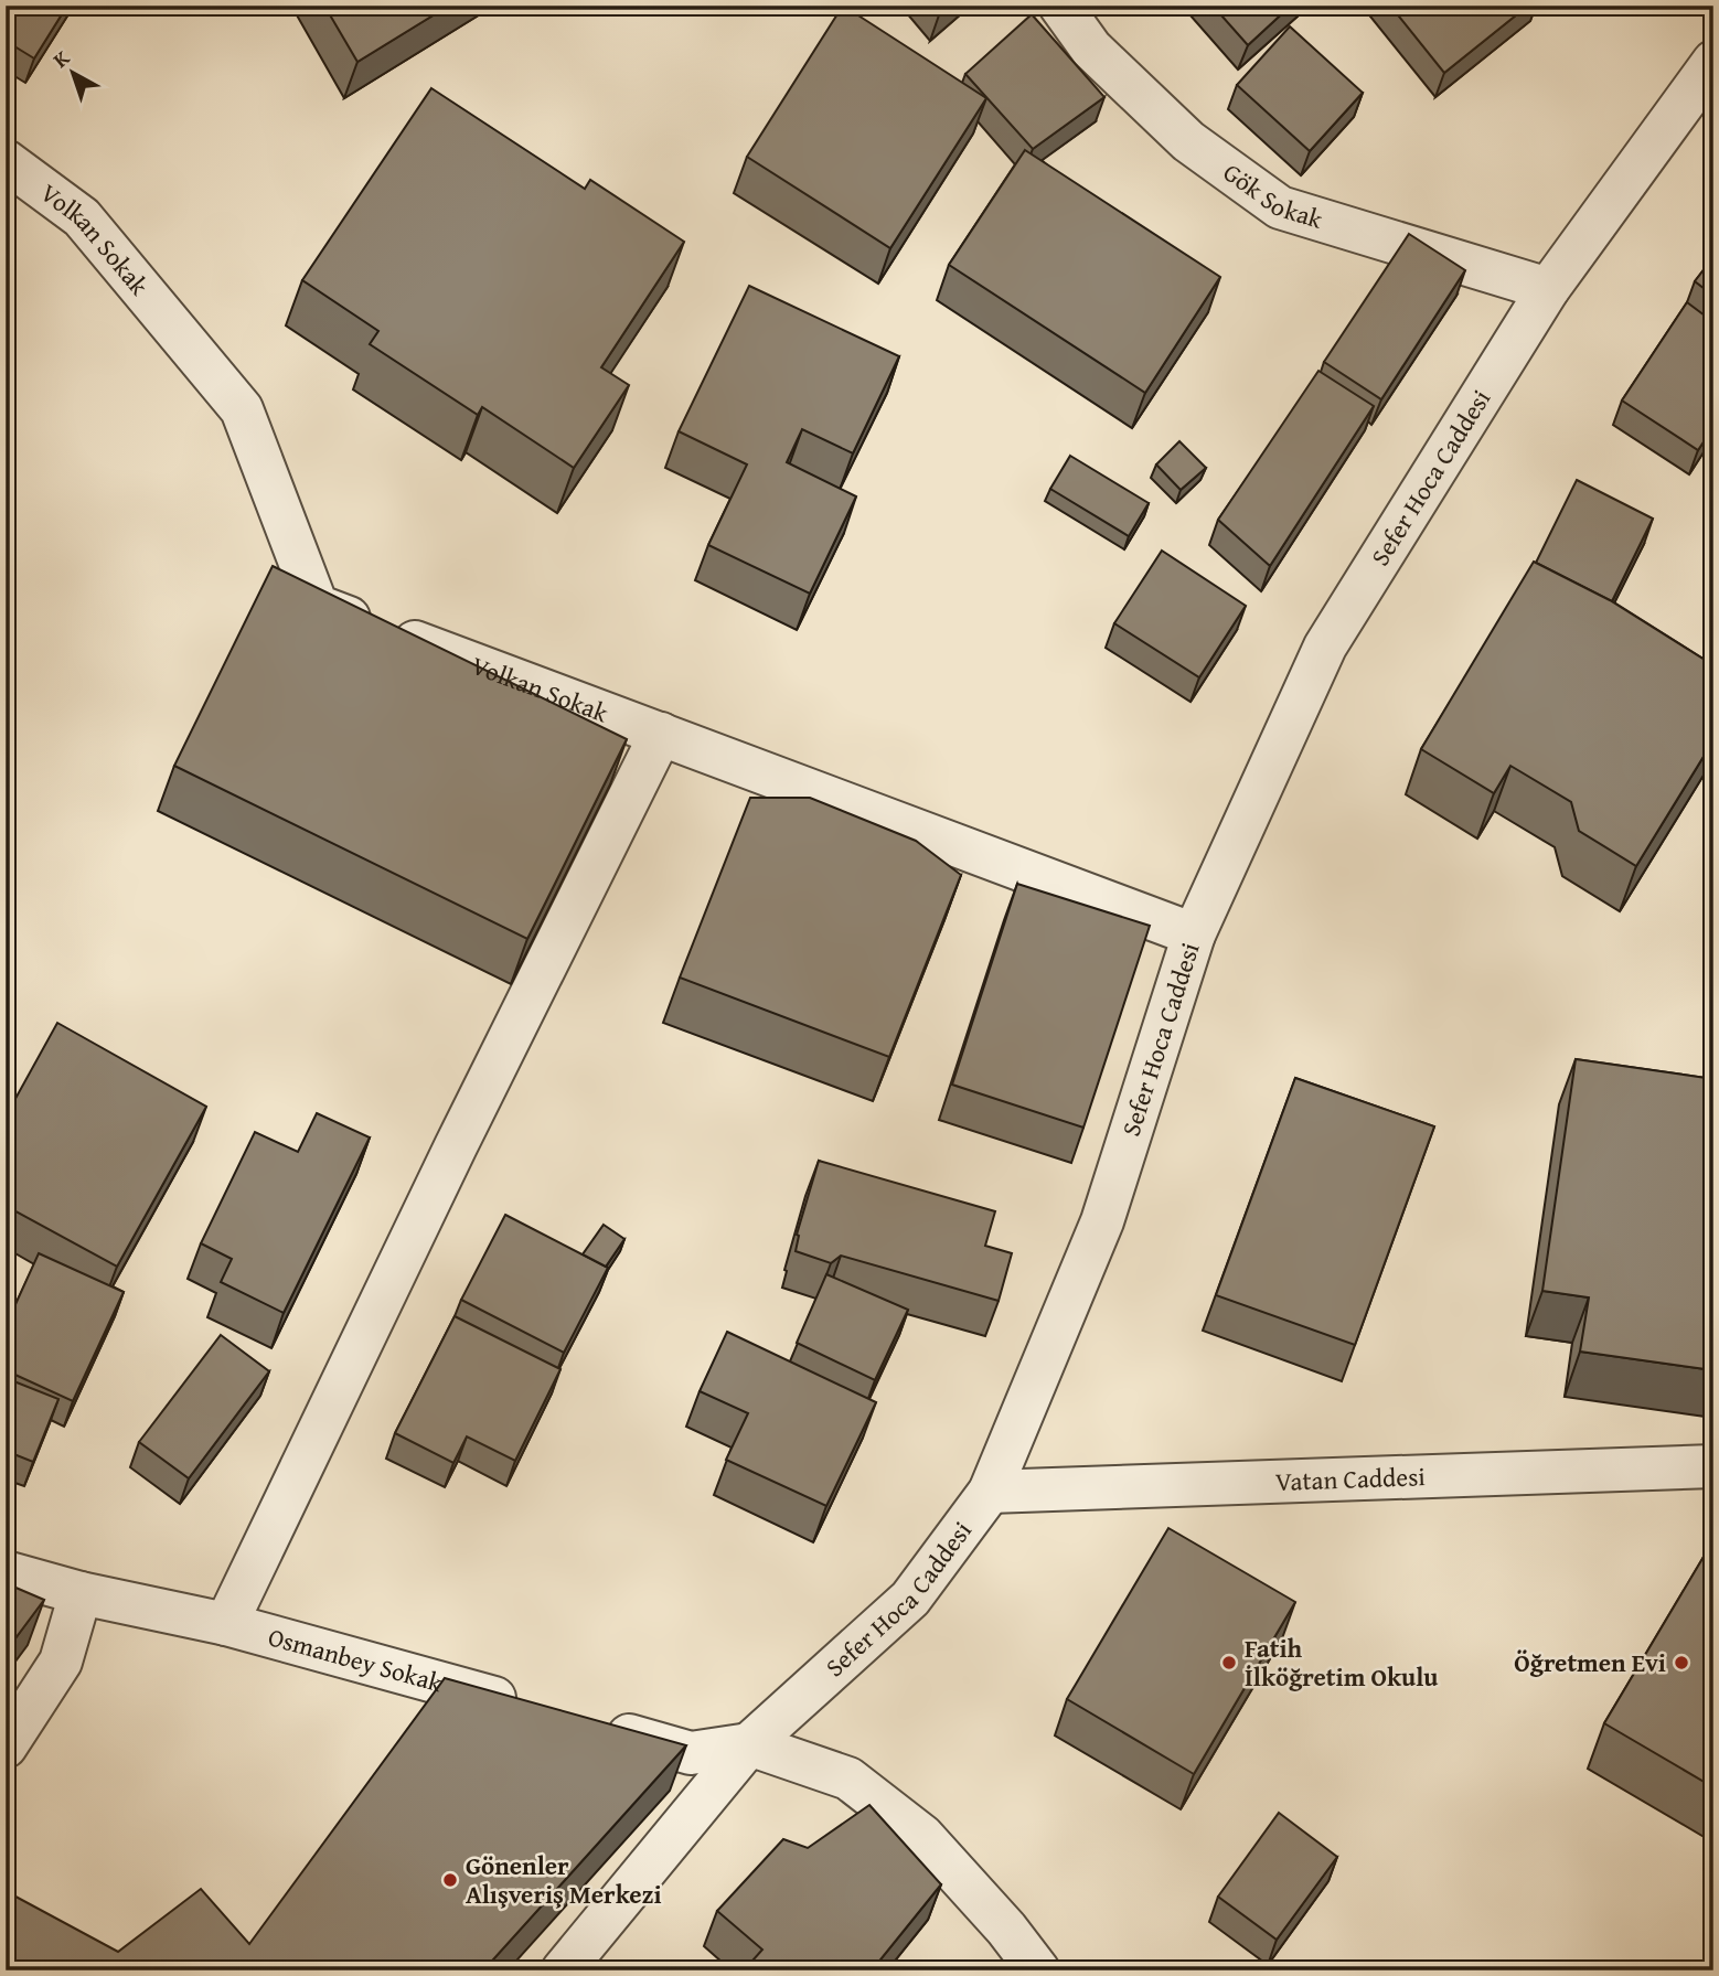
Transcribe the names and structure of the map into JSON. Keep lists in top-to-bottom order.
{
  "streets": {
    "street": [
      "Gök Sokak",
      "Volkan Sokak",
      "Sefer Hoca Caddesi",
      "Vatan Caddesi",
      "Osmanbey Sokak"
    ]
  },
  "crossings": [
    ["Gök Sokak", "Sefer Hoca Caddesi"],
    ["Volkan Sokak", "Sefer Hoca Caddesi"],
    ["Sefer Hoca Caddesi", "Vatan Caddesi"]
  ],
  "places": ["Fatih İlköğretim Okulu", "Öğretmen Evi", "Gönenler Alışveriş Merkezi"],
  "north": "top left"
}
